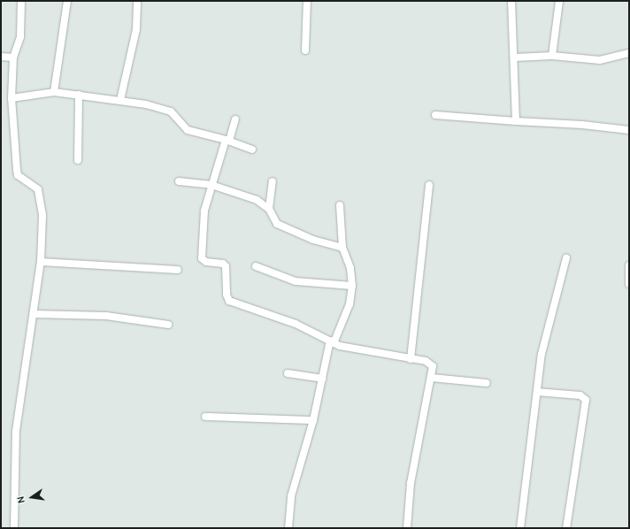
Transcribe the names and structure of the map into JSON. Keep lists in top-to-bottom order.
{
  "north": "left"
}
